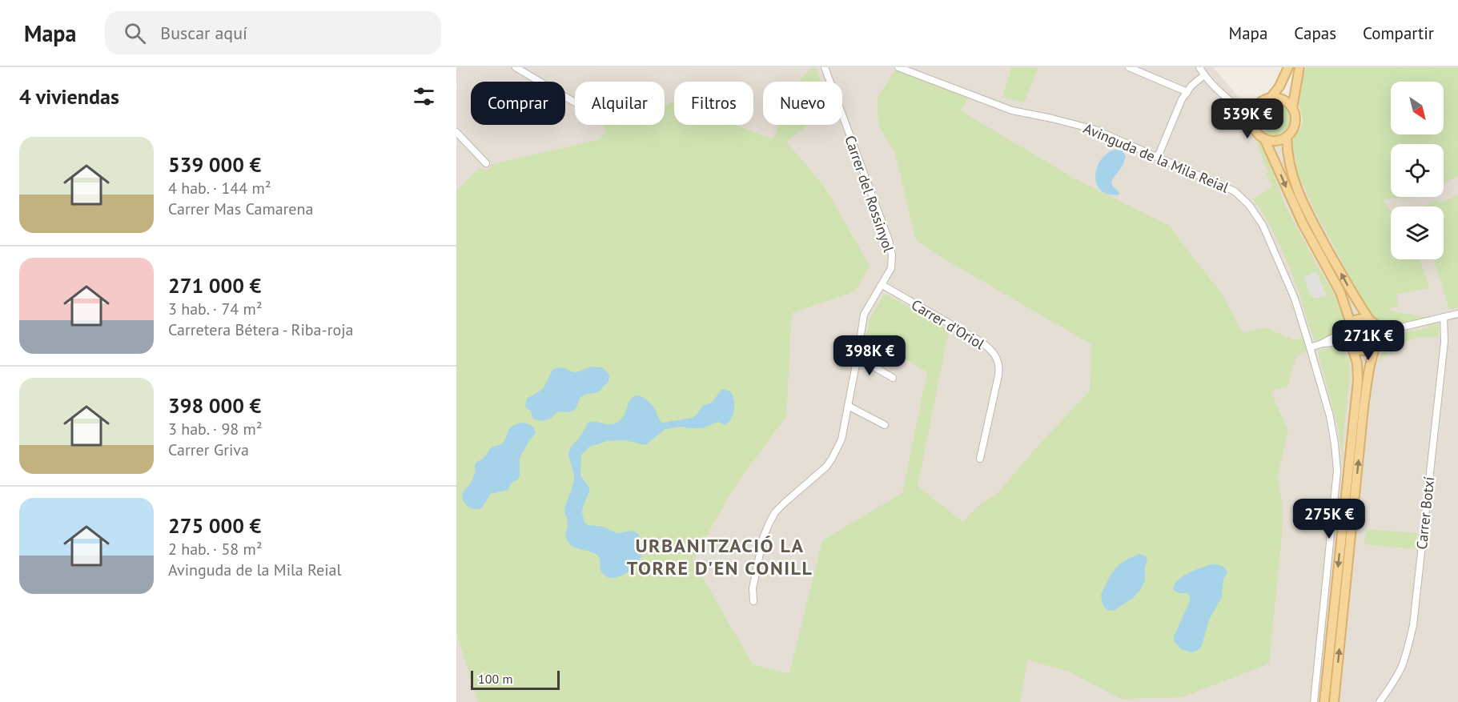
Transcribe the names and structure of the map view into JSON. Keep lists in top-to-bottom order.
{
  "streets": {
    "street": [
      "Avinguda de la Mila Reial",
      "Carrer del Rossinyol",
      "Carrer d'Oriol",
      "Carrer Botxí"
    ]
  },
  "crossings": [
    ["Carrer del Rossinyol", "Carrer d'Oriol"]
  ],
  "districts": ["URBANITZACIÓ LA TORRE D'EN CONILL"],
  "scale_bar": "100 m",
  "north": "bottom right",
  "page": {
    "header": "Mapa",
    "search": "Buscar aquí",
    "nav": ["Mapa", "Capas", "Compartir"],
    "heading": "4 viviendas",
    "chip": [
      "Comprar",
      "Alquilar",
      "Filtros",
      "Nuevo"
    ],
    "price": [
      "539K €",
      "271K €",
      "398K €",
      "275K €"
    ],
    "list": [
      {
        "name": "539 000 €",
        "note": "4 hab. · 144 m² · Carrer Mas Camarena"
      },
      {
        "name": "271 000 €",
        "note": "3 hab. · 74 m² · Carretera Bétera - Riba-roja"
      },
      {
        "name": "398 000 €",
        "note": "3 hab. · 98 m² · Carrer Griva"
      },
      {
        "name": "275 000 €",
        "note": "2 hab. · 58 m² · Avinguda de la Mila Reial"
      }
    ],
    "scale": "100 m"
  }
}
